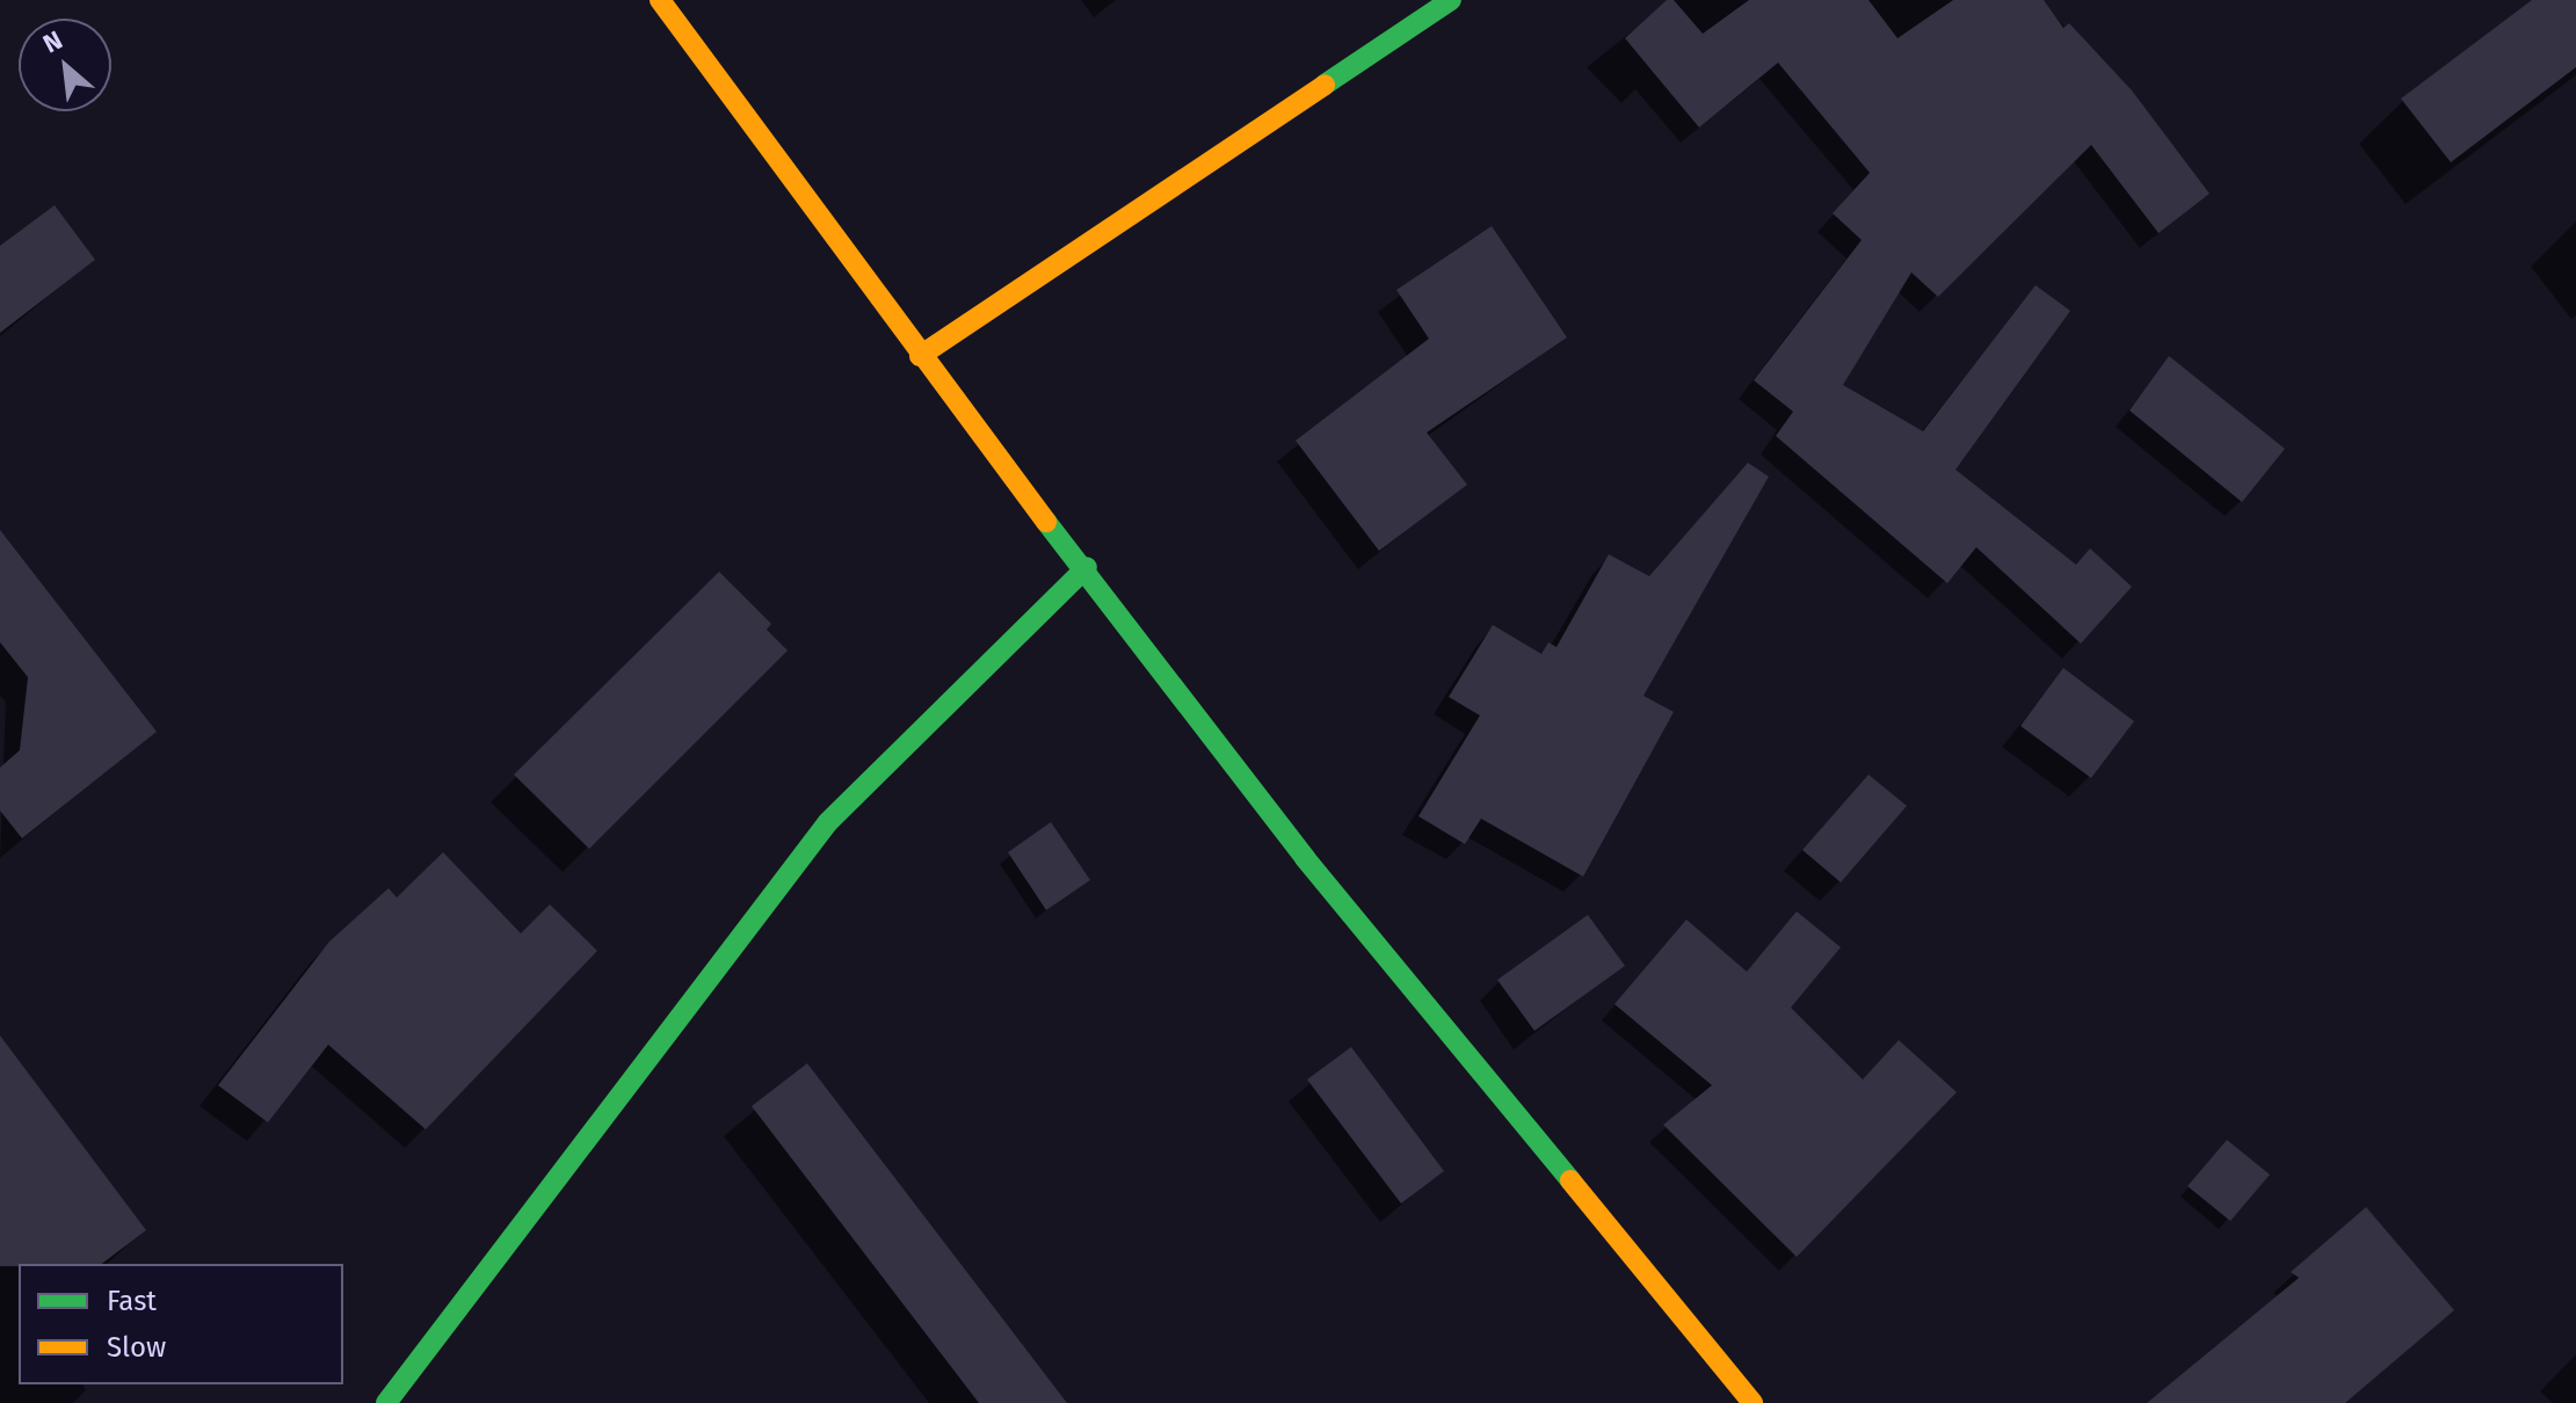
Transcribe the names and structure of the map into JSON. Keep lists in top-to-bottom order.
{
  "legend": ["Fast", "Slow"],
  "north": "top left"
}
